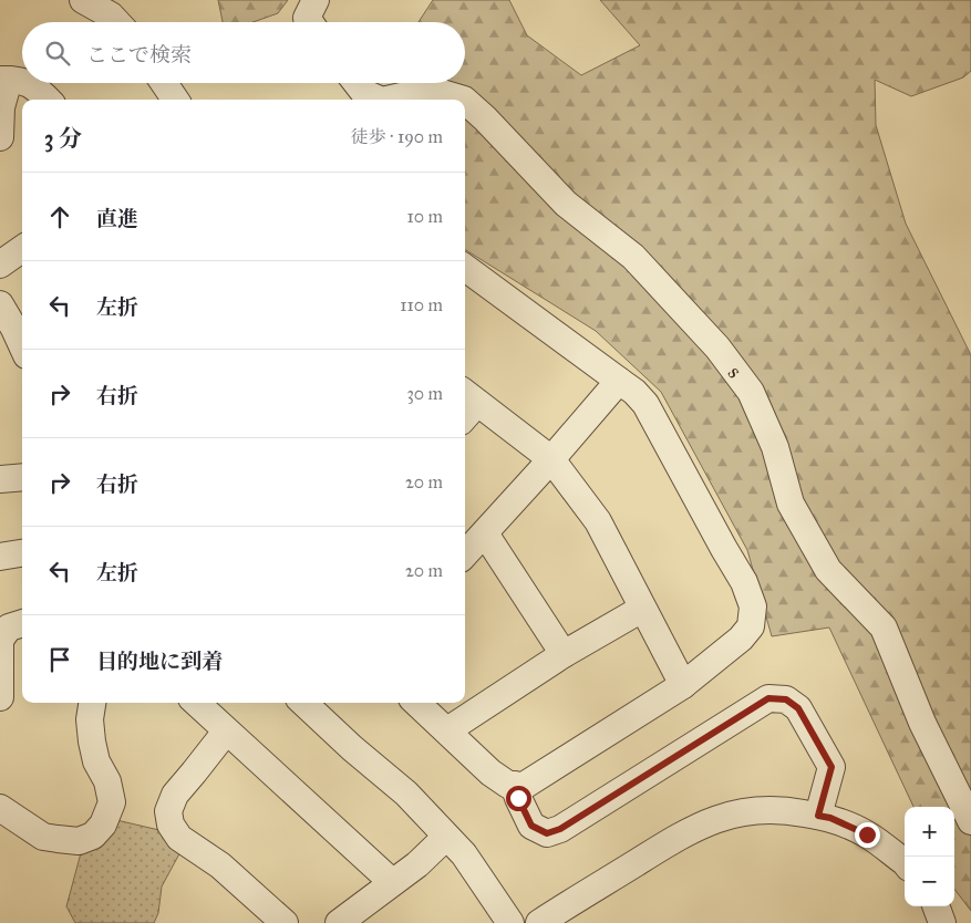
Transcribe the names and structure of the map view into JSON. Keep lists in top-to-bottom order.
{
  "streets": {
    "street": ["s"]
  },
  "page": {
    "search": "ここで検索",
    "heading": ["3 分", "徒歩 · 190 m"],
    "list": [
      ["直進", "10 m"],
      ["左折", "110 m"],
      ["右折", "30 m"],
      ["右折", "20 m"],
      ["左折", "20 m"],
      "目的地に到着"
    ],
    "map_buttons": ["+", "−"]
  }
}
